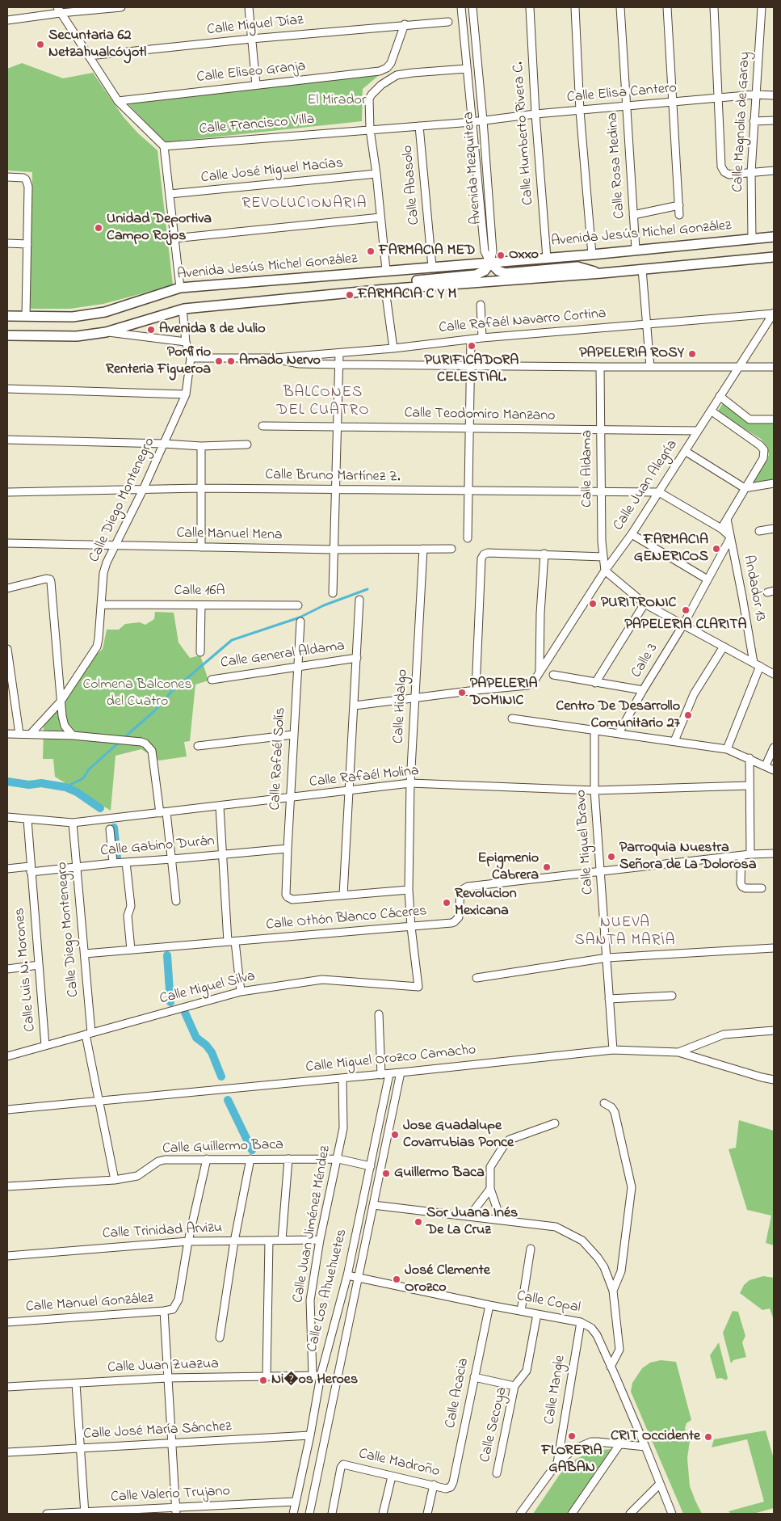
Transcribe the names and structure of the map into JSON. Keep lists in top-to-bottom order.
{
  "streets": {
    "main road": ["Avenida Jesús Michel González"],
    "street": [
      "Calle Miguel Díaz",
      "Calle Eliseo Granja",
      "Calle Elisa Cantero",
      "Calle Magnolia de Garay",
      "Calle Francisco Villa",
      "Calle Humberto Rivera C.",
      "Calle Rosa Medina",
      "Avenida Mezquitera",
      "Calle José Miguel Macías",
      "Calle Abasolo",
      "Calle Rafaél Navarro Cortina",
      "Calle Teodomiro Manzano",
      "Calle Aldama",
      "Calle Bruno Martínez Z.",
      "Calle Juan Alegría",
      "Calle Diego Montenegro",
      "Calle Manuel Mena",
      "Andador 13",
      "Calle 16A",
      "Calle General Aldama",
      "Calle 3",
      "Calle Hidalgo",
      "Calle Rafaél Solís",
      "Calle Rafaél Molina",
      "Calle Miguel Bravo",
      "Calle Gabino Durán",
      "Calle Othón Blanco Cáceres",
      "Calle Luis N. Morones",
      "Calle Miguel Silva",
      "Calle Miguel Orozco Camacho",
      "Calle Guillermo Baca",
      "Calle Juan Jiménez Méndez",
      "Calle Trinidad Arvizu",
      "Calle Los Ahuehuetes",
      "Calle Copal",
      "Calle Manuel González",
      "Calle Juan Zuazua",
      "Calle Mangle",
      "Calle Acacia",
      "Calle Secoya",
      "Calle José María Sánchez",
      "Calle Madroño",
      "Calle Valerio Trujano"
    ]
  },
  "crossings": [
    ["Calle Miguel Díaz", "Calle Eliseo Granja"],
    ["Calle Elisa Cantero", "Calle Magnolia de Garay"],
    ["Calle Elisa Cantero", "Calle Francisco Villa"],
    ["Calle Elisa Cantero", "Calle Humberto Rivera C."],
    ["Calle Elisa Cantero", "Calle Rosa Medina"],
    ["Calle Elisa Cantero", "Avenida Mezquitera"],
    ["Calle Magnolia de Garay", "Avenida Jesús Michel González"],
    ["Calle Francisco Villa", "Avenida Mezquitera"],
    ["Calle Francisco Villa", "Calle Abasolo"],
    ["Calle Humberto Rivera C.", "Avenida Jesús Michel González"],
    ["Calle Rosa Medina", "Avenida Jesús Michel González"],
    ["Avenida Mezquitera", "Avenida Jesús Michel González"],
    ["Calle Abasolo", "Avenida Jesús Michel González"],
    ["Calle Rafaél Navarro Cortina", "Calle Aldama"],
    ["Calle Rafaél Navarro Cortina", "Calle Juan Alegría"],
    ["Calle Rafaél Navarro Cortina", "Calle Diego Montenegro"],
    ["Calle Teodomiro Manzano", "Calle Aldama"],
    ["Calle Teodomiro Manzano", "Calle Juan Alegría"],
    ["Calle Aldama", "Calle Bruno Martínez Z."],
    ["Calle Aldama", "Calle Juan Alegría"],
    ["Calle Bruno Martínez Z.", "Calle Juan Alegría"],
    ["Calle Bruno Martínez Z.", "Calle Diego Montenegro"],
    ["Calle Juan Alegría", "Calle Hidalgo"],
    ["Calle Diego Montenegro", "Calle Manuel Mena"],
    ["Calle Diego Montenegro", "Calle 16A"],
    ["Calle Diego Montenegro", "Calle Rafaél Molina"],
    ["Calle Diego Montenegro", "Calle Gabino Durán"],
    ["Calle Diego Montenegro", "Calle Othón Blanco Cáceres"],
    ["Calle Diego Montenegro", "Calle Miguel Silva"],
    ["Calle Diego Montenegro", "Calle Miguel Orozco Camacho"],
    ["Calle Diego Montenegro", "Calle Guillermo Baca"],
    ["Calle Manuel Mena", "Calle Hidalgo"],
    ["Andador 13", "Calle 3"],
    ["Calle General Aldama", "Calle Rafaél Solís"],
    ["Calle Hidalgo", "Calle Rafaél Molina"],
    ["Calle Hidalgo", "Calle Othón Blanco Cáceres"],
    ["Calle Hidalgo", "Calle Miguel Silva"],
    ["Calle Rafaél Solís", "Calle Rafaél Molina"],
    ["Calle Rafaél Solís", "Calle Gabino Durán"],
    ["Calle Rafaél Molina", "Calle Miguel Bravo"],
    ["Calle Rafaél Molina", "Calle Luis N. Morones"],
    ["Calle Miguel Bravo", "Calle Othón Blanco Cáceres"],
    ["Calle Miguel Bravo", "Calle Miguel Orozco Camacho"],
    ["Calle Gabino Durán", "Calle Luis N. Morones"],
    ["Calle Luis N. Morones", "Calle Miguel Silva"],
    ["Calle Miguel Orozco Camacho", "Calle Juan Jiménez Méndez"],
    ["Calle Miguel Orozco Camacho", "Calle Los Ahuehuetes"],
    ["Calle Guillermo Baca", "Calle Juan Jiménez Méndez"],
    ["Calle Guillermo Baca", "Calle Los Ahuehuetes"],
    ["Calle Juan Jiménez Méndez", "Calle Trinidad Arvizu"],
    ["Calle Juan Jiménez Méndez", "Calle Los Ahuehuetes"],
    ["Calle Juan Jiménez Méndez", "Calle Juan Zuazua"],
    ["Calle Trinidad Arvizu", "Calle Manuel González"],
    ["Calle Los Ahuehuetes", "Calle Copal"],
    ["Calle Los Ahuehuetes", "Calle Juan Zuazua"],
    ["Calle Los Ahuehuetes", "Calle José María Sánchez"],
    ["Calle Los Ahuehuetes", "Calle Valerio Trujano"],
    ["Calle Copal", "Calle Mangle"],
    ["Calle Copal", "Calle Acacia"],
    ["Calle Copal", "Calle Secoya"],
    ["Calle Acacia", "Calle Madroño"]
  ],
  "districts": ["REVOLUCIONARIA", "BALCONES DEL CUATRO", "NUEVA SANTA MARÍA"],
  "parks": ["El Mirador", "Colmena Balcones del Cuatro"],
  "places": [
    "Secuntaria 62 Netzahualcóyotl",
    "Unidad Deportiva Campo Rojos",
    "FARMACIA MED",
    "Oxxo",
    "FARMACIA C Y M",
    "Avenida 8 de Julio",
    "PURIFICADORA CELESTIAL.",
    "PAPELERIA ROSY",
    "Porfirio Renteria Figueroa",
    "Amado Nervo",
    "FARMACIA GENERICOS",
    "PURITRONIC",
    "PAPELERIA CLARITA",
    "PAPELERIA DOMINIC",
    "Centro De Desarrollo Comunitario 27",
    "Parroquia Nuestra Señora de La Dolorosa",
    "Epigmenio Cabrera",
    "Revolucion Mexicana",
    "Jose Guadalupe Covarrubias Ponce",
    "Guillermo Baca",
    "Sor Juana Inés De La Cruz",
    "José Clemente Orozco",
    "Ni�os Heroes",
    "FLORERIA GABAN",
    "CRIT Occidente"
  ]
}
